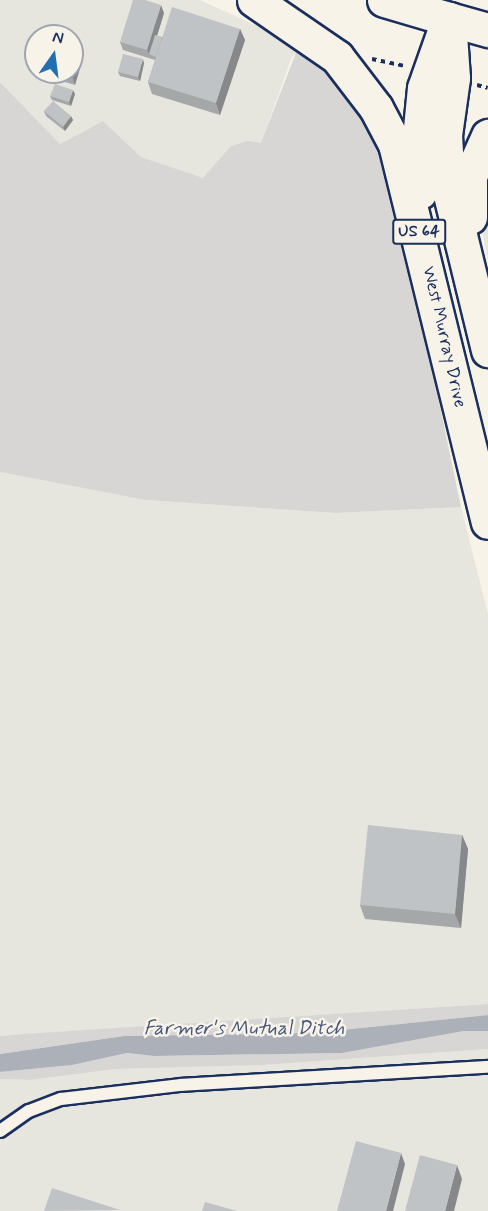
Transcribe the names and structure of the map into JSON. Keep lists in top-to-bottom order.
{
  "streets": {
    "main road": ["US 64", "West Murray Drive"]
  },
  "water": ["Farmer's Mutual Ditch"],
  "north": "top"
}
